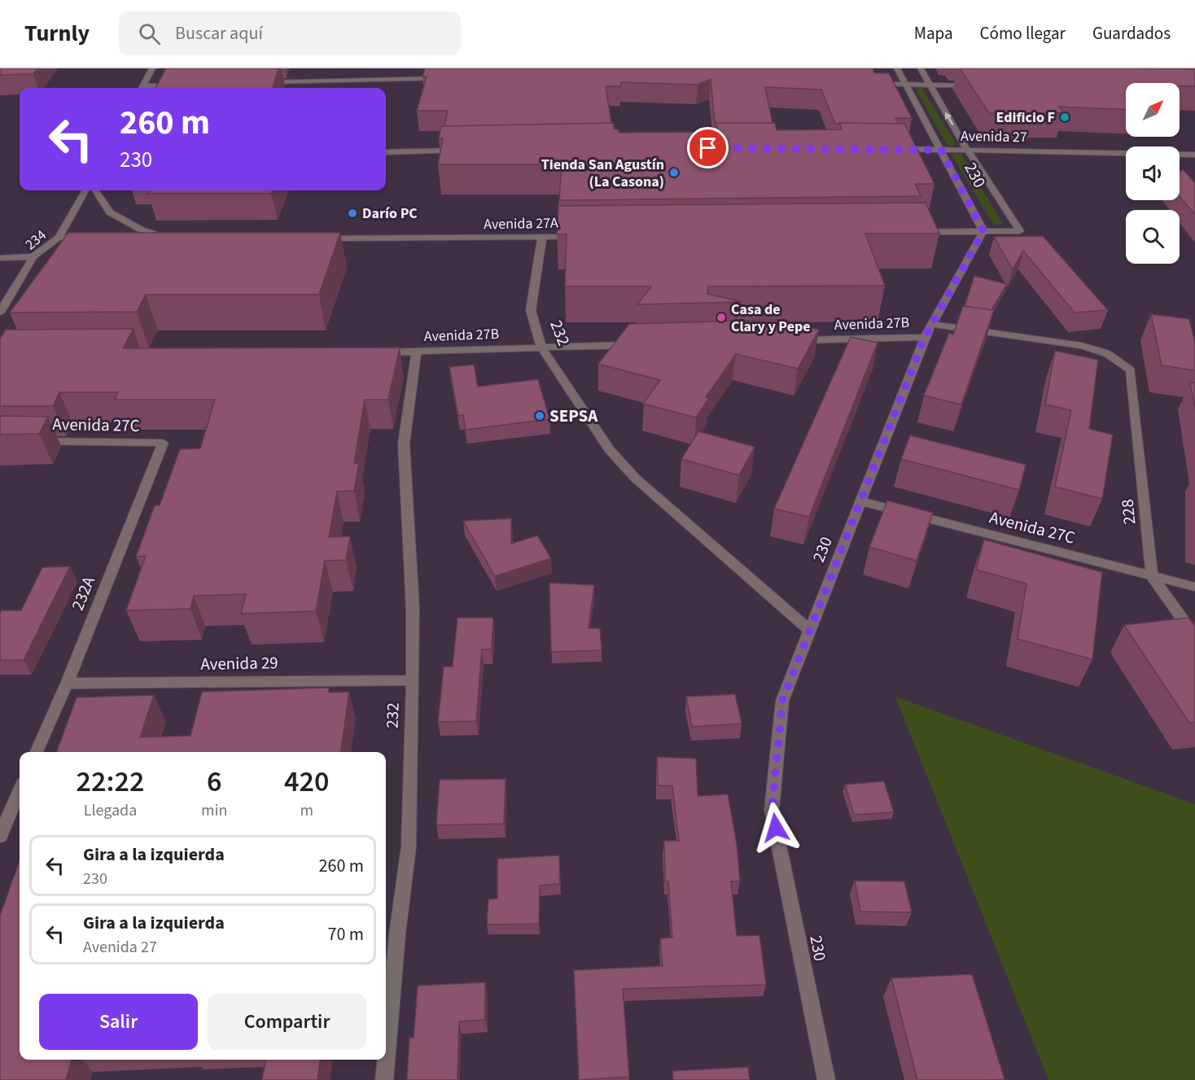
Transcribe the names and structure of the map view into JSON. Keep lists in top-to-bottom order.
{
  "streets": {
    "street": [
      "Avenida 27",
      "230",
      "Avenida 27A",
      "234",
      "Avenida 27B",
      "232",
      "Avenida 27C",
      "228",
      "232A",
      "Avenida 29"
    ]
  },
  "crossings": [
    ["Avenida 27", "230"],
    ["230", "Avenida 27B"],
    ["230", "232"],
    ["230", "Avenida 27C"],
    ["Avenida 27A", "232"],
    ["Avenida 27B", "232"],
    ["Avenida 27B", "228"],
    ["232", "Avenida 29"],
    ["Avenida 27C", "228"],
    ["Avenida 27C", "232A"],
    ["232A", "Avenida 29"]
  ],
  "places": [
    "Edificio F",
    "Tienda San Agustín (La Casona)",
    "Darío PC",
    "Casa de Clary y Pepe",
    "SEPSA"
  ],
  "north": "top right",
  "page": {
    "header": "Turnly",
    "search": "Buscar aquí",
    "nav": ["Mapa", "Cómo llegar", "Guardados"],
    "turn": ["260 m", "230"],
    "eta": [
      "22:22",
      "Llegada",
      "6",
      "min",
      "420",
      "m"
    ],
    "list": [
      {
        "name": "Gira a la izquierda",
        "note": "230",
        "value": "260 m"
      },
      {
        "name": "Gira a la izquierda",
        "note": "Avenida 27",
        "value": "70 m"
      }
    ],
    "buttons": ["Salir", "Compartir"]
  }
}
